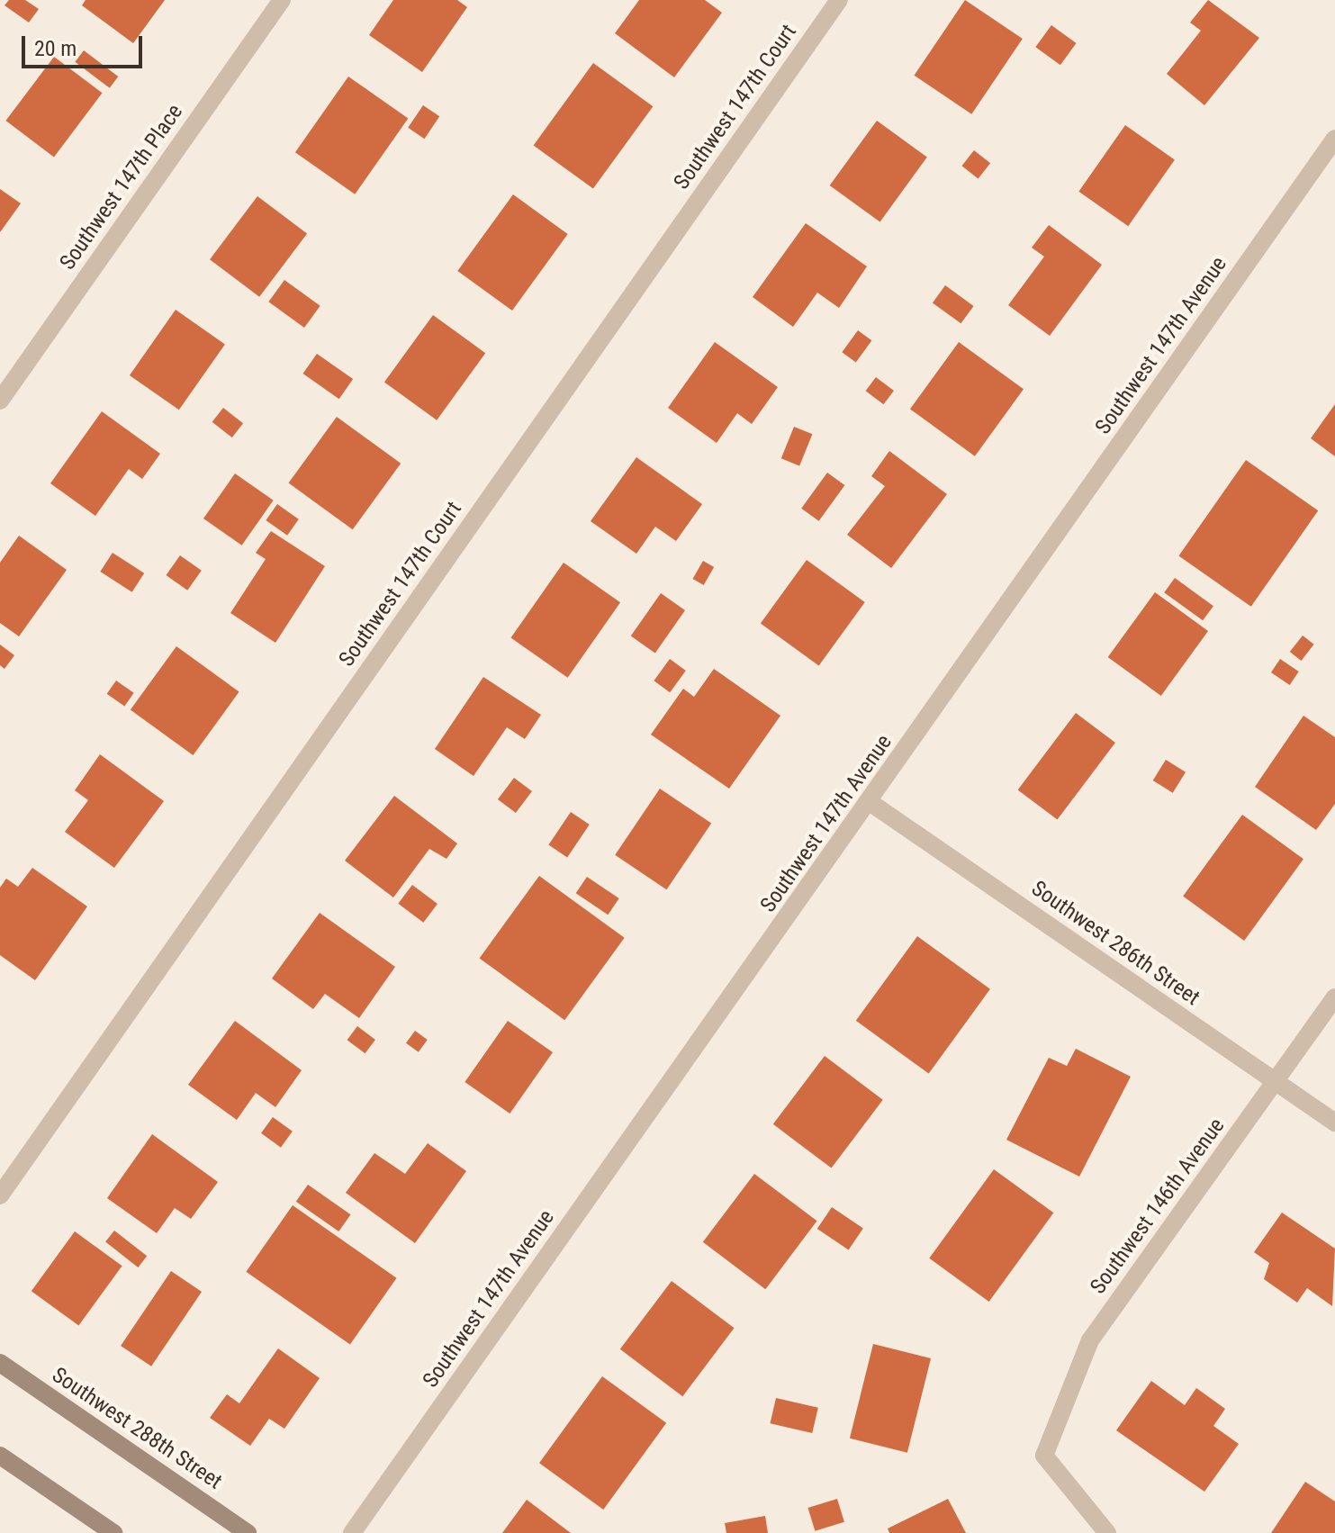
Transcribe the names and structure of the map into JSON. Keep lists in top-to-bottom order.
{
  "streets": {
    "main road": ["Southwest 288th Street"],
    "street": [
      "Southwest 147th Court",
      "Southwest 147th Place",
      "Southwest 147th Avenue",
      "Southwest 286th Street",
      "Southwest 146th Avenue"
    ]
  },
  "crossings": [
    ["Southwest 147th Avenue", "Southwest 286th Street"],
    ["Southwest 286th Street", "Southwest 146th Avenue"]
  ],
  "scale_bar": "20 m"
}
